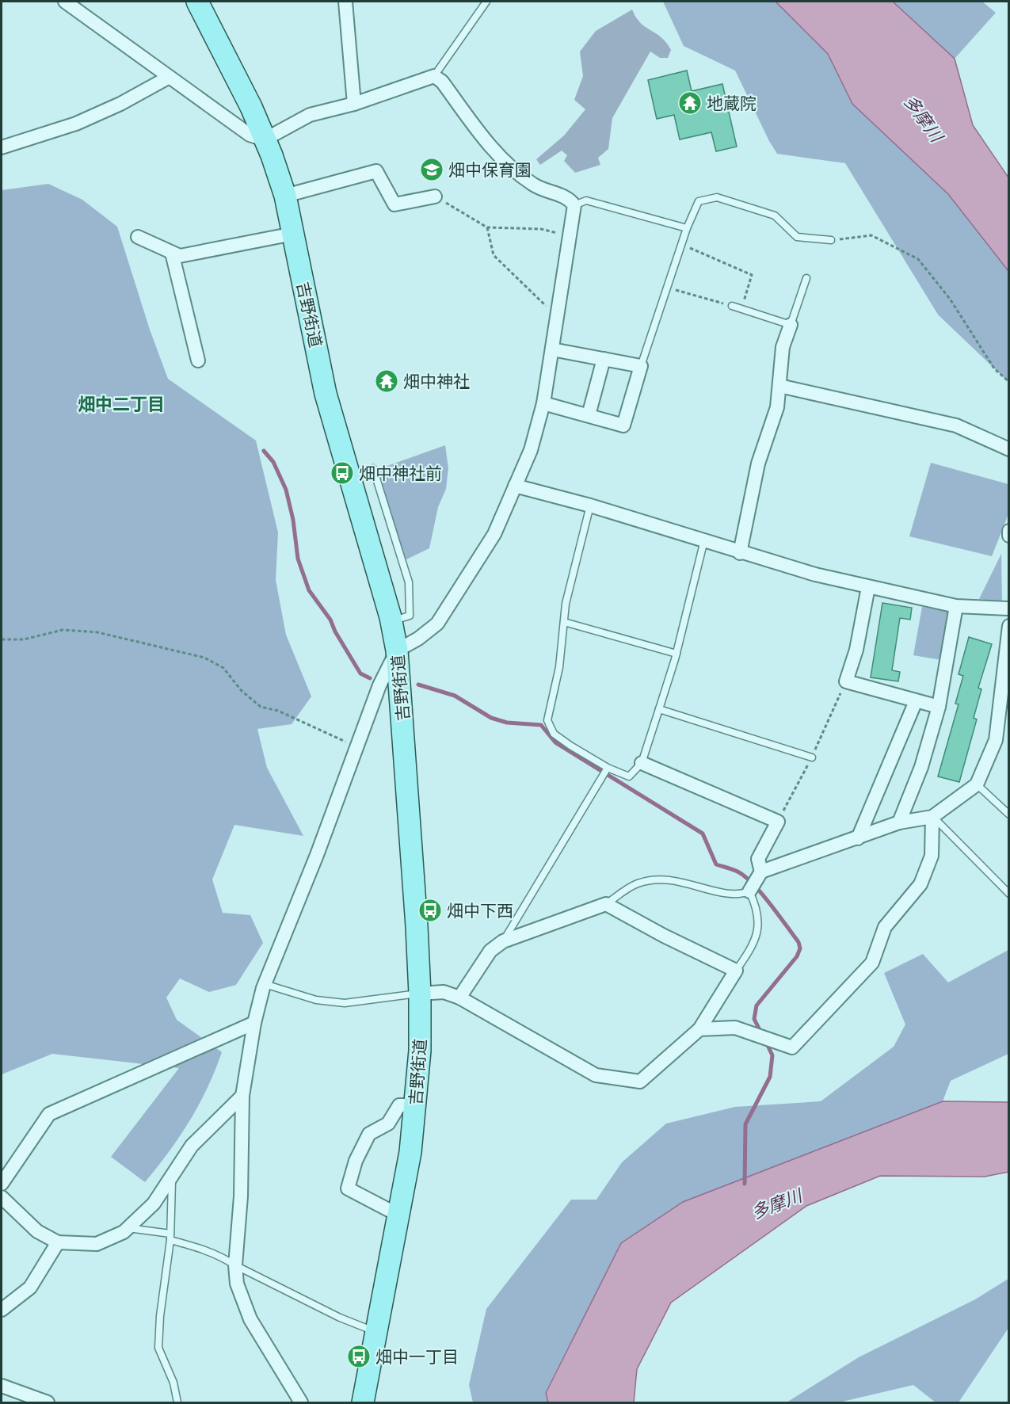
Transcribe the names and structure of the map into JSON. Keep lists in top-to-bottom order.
{
  "streets": {
    "main road": ["吉野街道"]
  },
  "districts": ["畑中二丁目"],
  "water": ["多摩川"],
  "places": {
    "temple": ["地蔵院", "畑中神社"],
    "school or university": ["畑中保育園"],
    "bus stop": ["畑中神社前", "畑中下西", "畑中一丁目"]
  }
}
